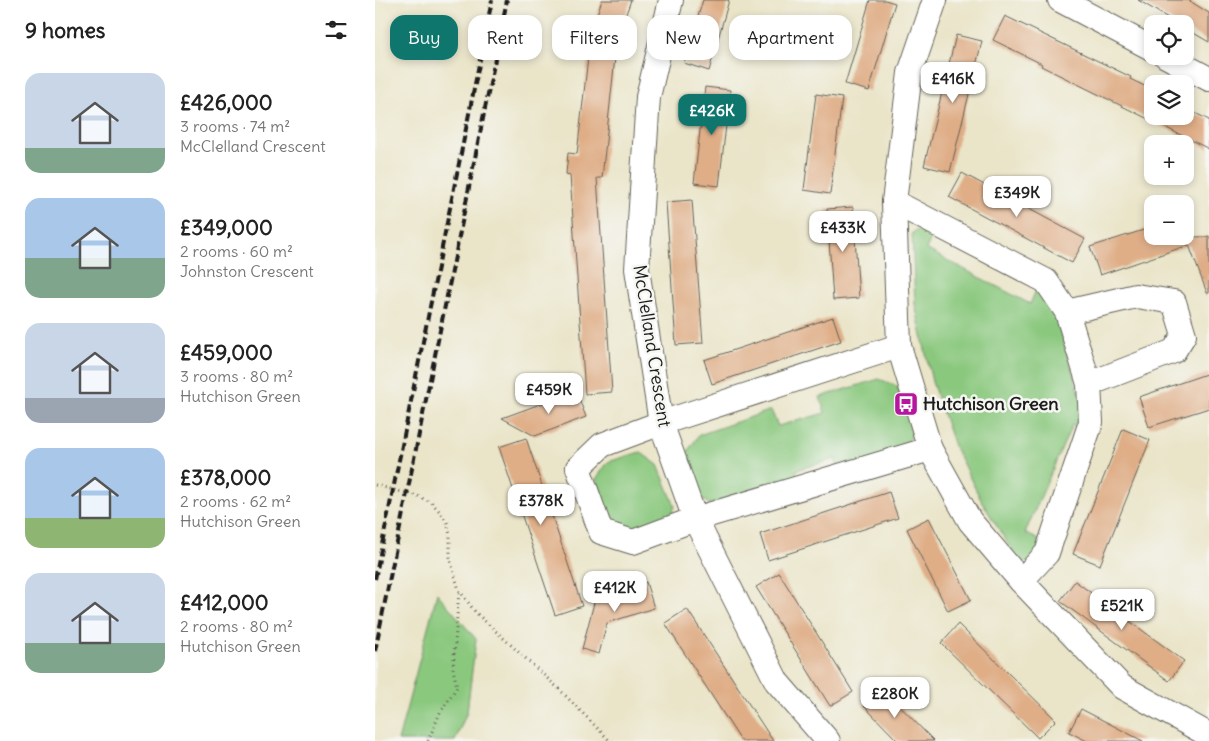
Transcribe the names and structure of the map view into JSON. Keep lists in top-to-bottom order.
{
  "streets": {
    "street": ["McClelland Crescent"]
  },
  "places": {
    "bus stop": ["Hutchison Green"]
  },
  "page": {
    "heading": "9 homes",
    "map_buttons": ["+", "−"],
    "chip": [
      "Buy",
      "Rent",
      "Filters",
      "New",
      "Apartment"
    ],
    "list": [
      {
        "name": "£426,000",
        "note": "3 rooms · 74 m² · McClelland Crescent"
      },
      {
        "name": "£349,000",
        "note": "2 rooms · 60 m² · Johnston Crescent"
      },
      {
        "name": "£459,000",
        "note": "3 rooms · 80 m² · Hutchison Green"
      },
      {
        "name": "£378,000",
        "note": "2 rooms · 62 m² · Hutchison Green"
      },
      {
        "name": "£412,000",
        "note": "2 rooms · 80 m² · Hutchison Green"
      }
    ],
    "price": [
      "£416K",
      "£426K",
      "£349K",
      "£433K",
      "£459K",
      "£378K",
      "£412K",
      "£521K",
      "£280K"
    ]
  }
}
